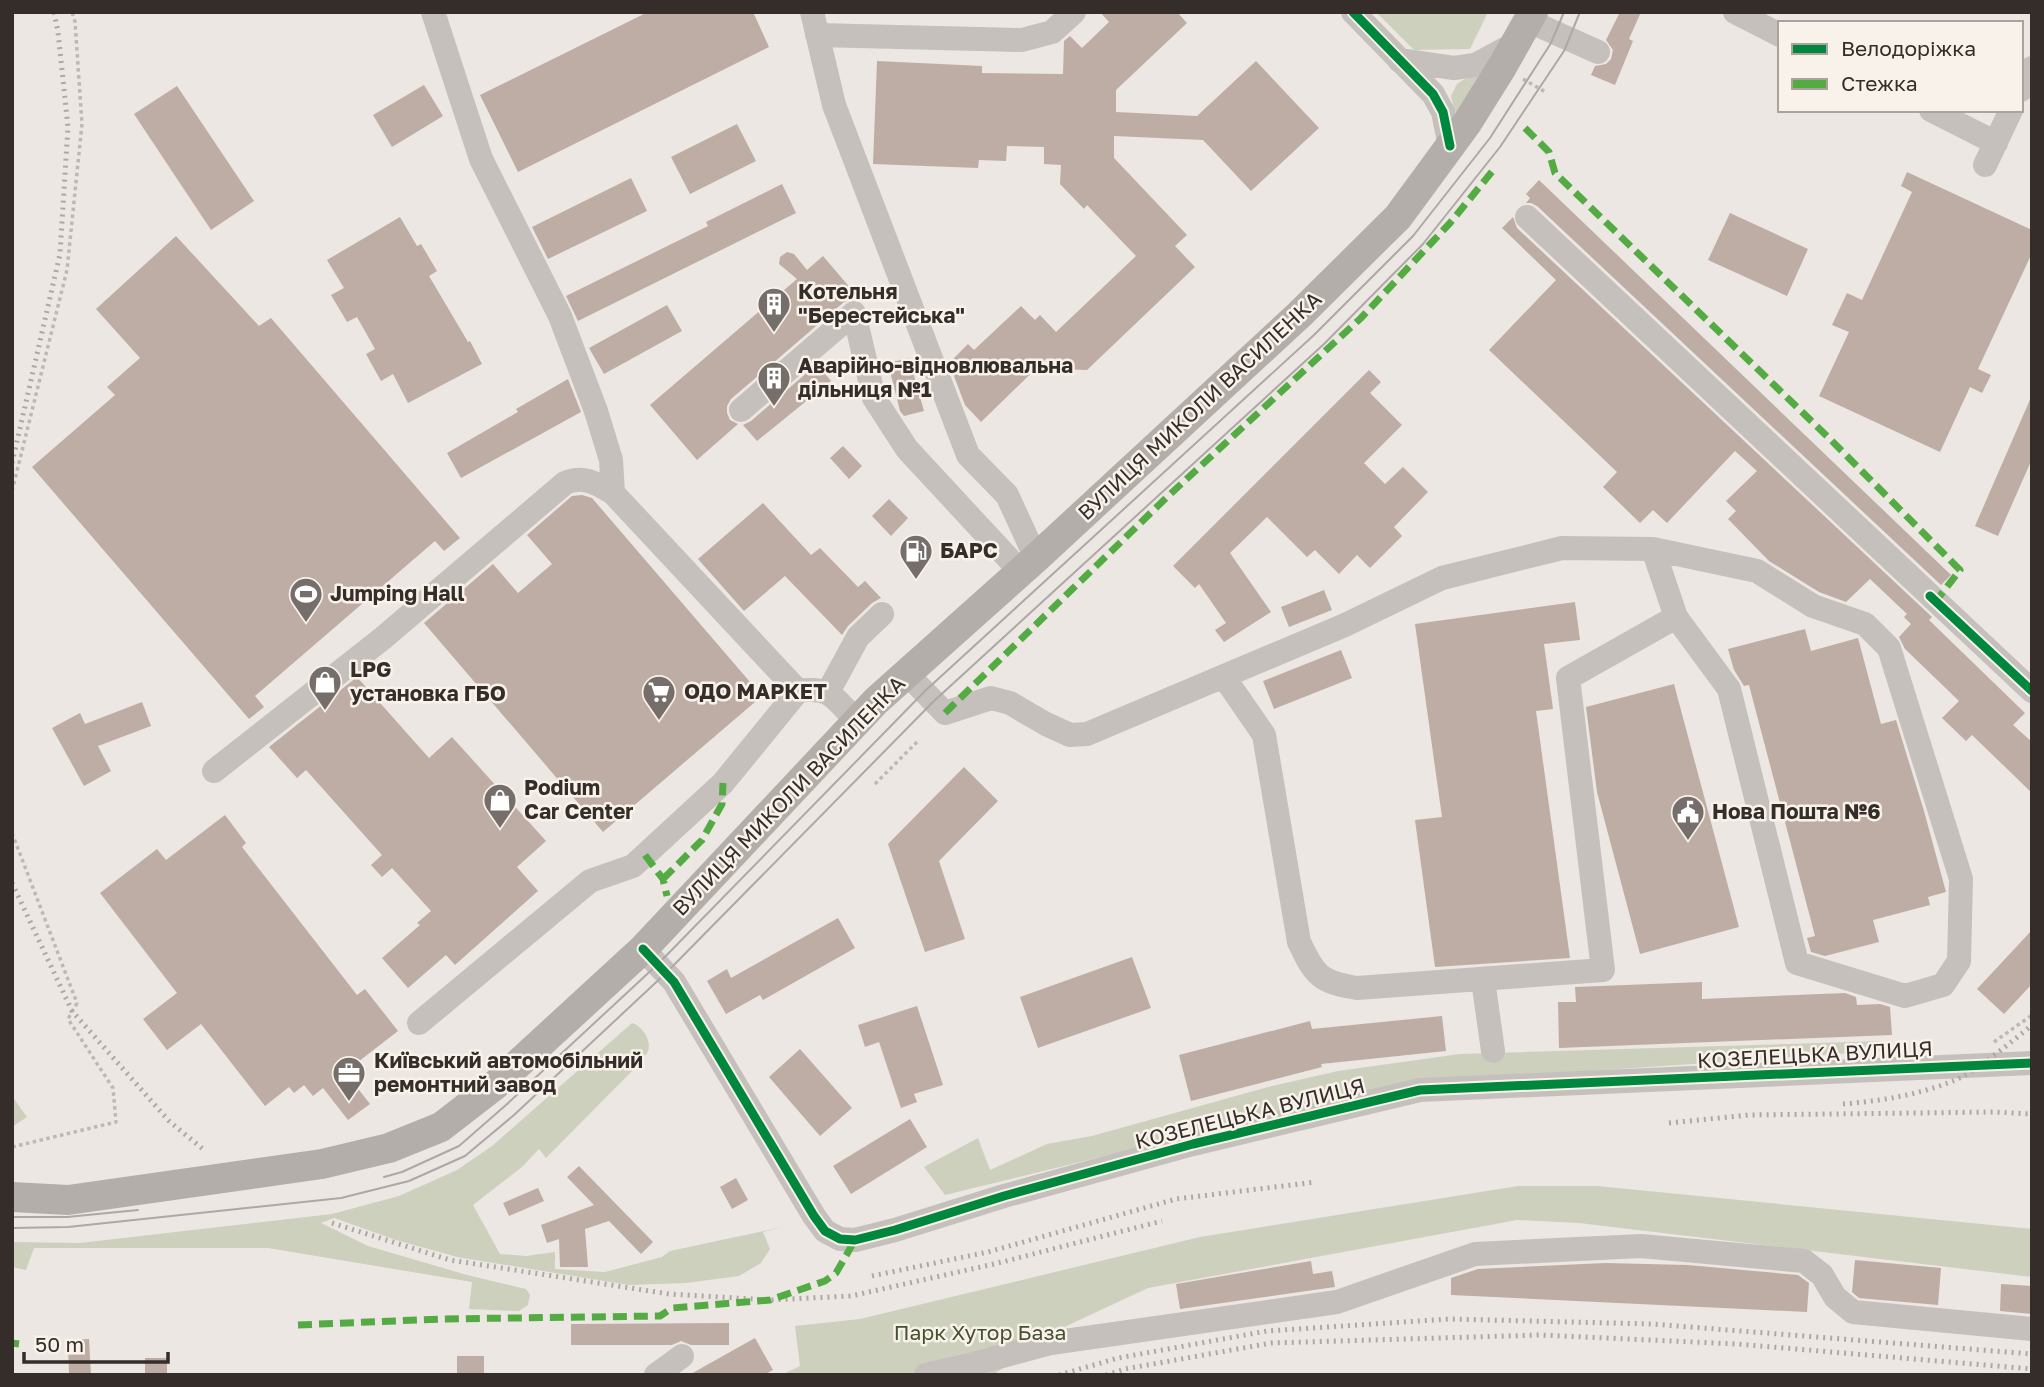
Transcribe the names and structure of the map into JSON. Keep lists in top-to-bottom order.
{
  "streets": {
    "main road": ["ВУЛИЦЯ МИКОЛИ ВАСИЛЕНКА"],
    "street": ["КОЗЕЛЕЦЬКА ВУЛИЦЯ"]
  },
  "crossings": [
    ["ВУЛИЦЯ МИКОЛИ ВАСИЛЕНКА", "КОЗЕЛЕЦЬКА ВУЛИЦЯ"]
  ],
  "parks": ["Парк Хутор База"],
  "places": {
    "building": ["Котельня \"Берестейська\"", "Аварійно-відновлювальна дільниця №1"],
    "fuel station": ["БАРС"],
    "sports": ["Jumping Hall"],
    "shop": ["LPG установка ГБО", "Podium Car Center"],
    "supermarket": ["ОДО МАРКЕТ"],
    "public building": ["Нова Пошта №6"],
    "office": ["Київський автомобільний ремонтний завод"]
  },
  "legend": ["Велодоріжка", "Стежка"],
  "scale_bar": "50 m"
}
